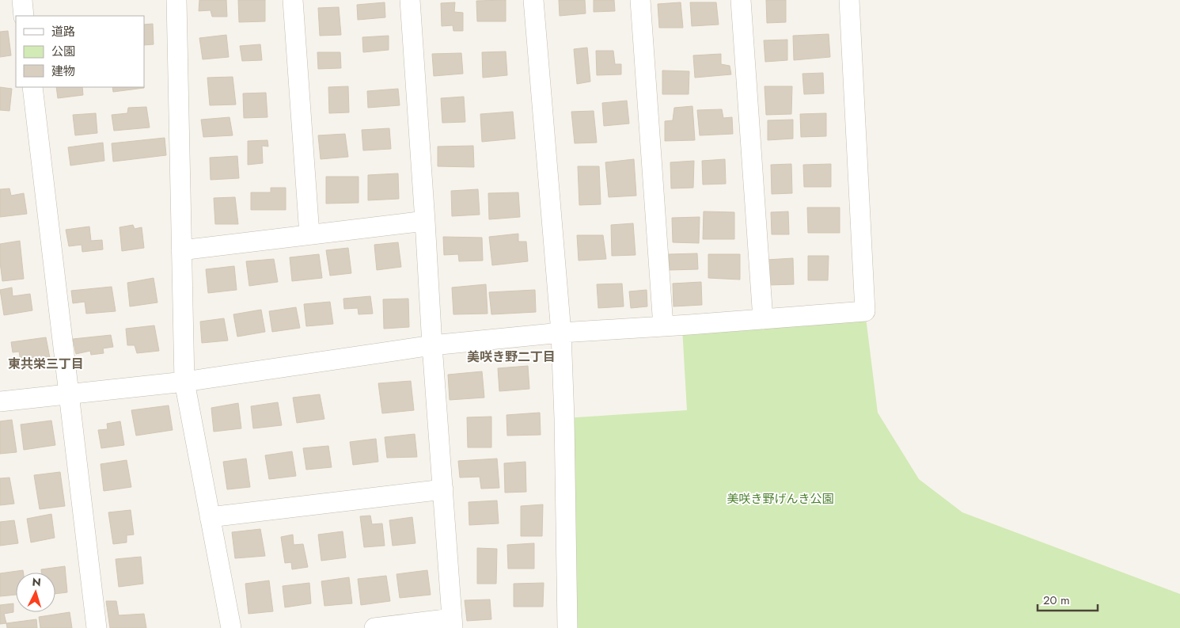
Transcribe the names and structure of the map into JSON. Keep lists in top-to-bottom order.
{
  "districts": ["美咲き野二丁目", "東共栄三丁目"],
  "parks": ["美咲き野げんき公園"],
  "legend": ["道路", "公園", "建物"],
  "scale_bar": "20 m",
  "north": "top"
}
